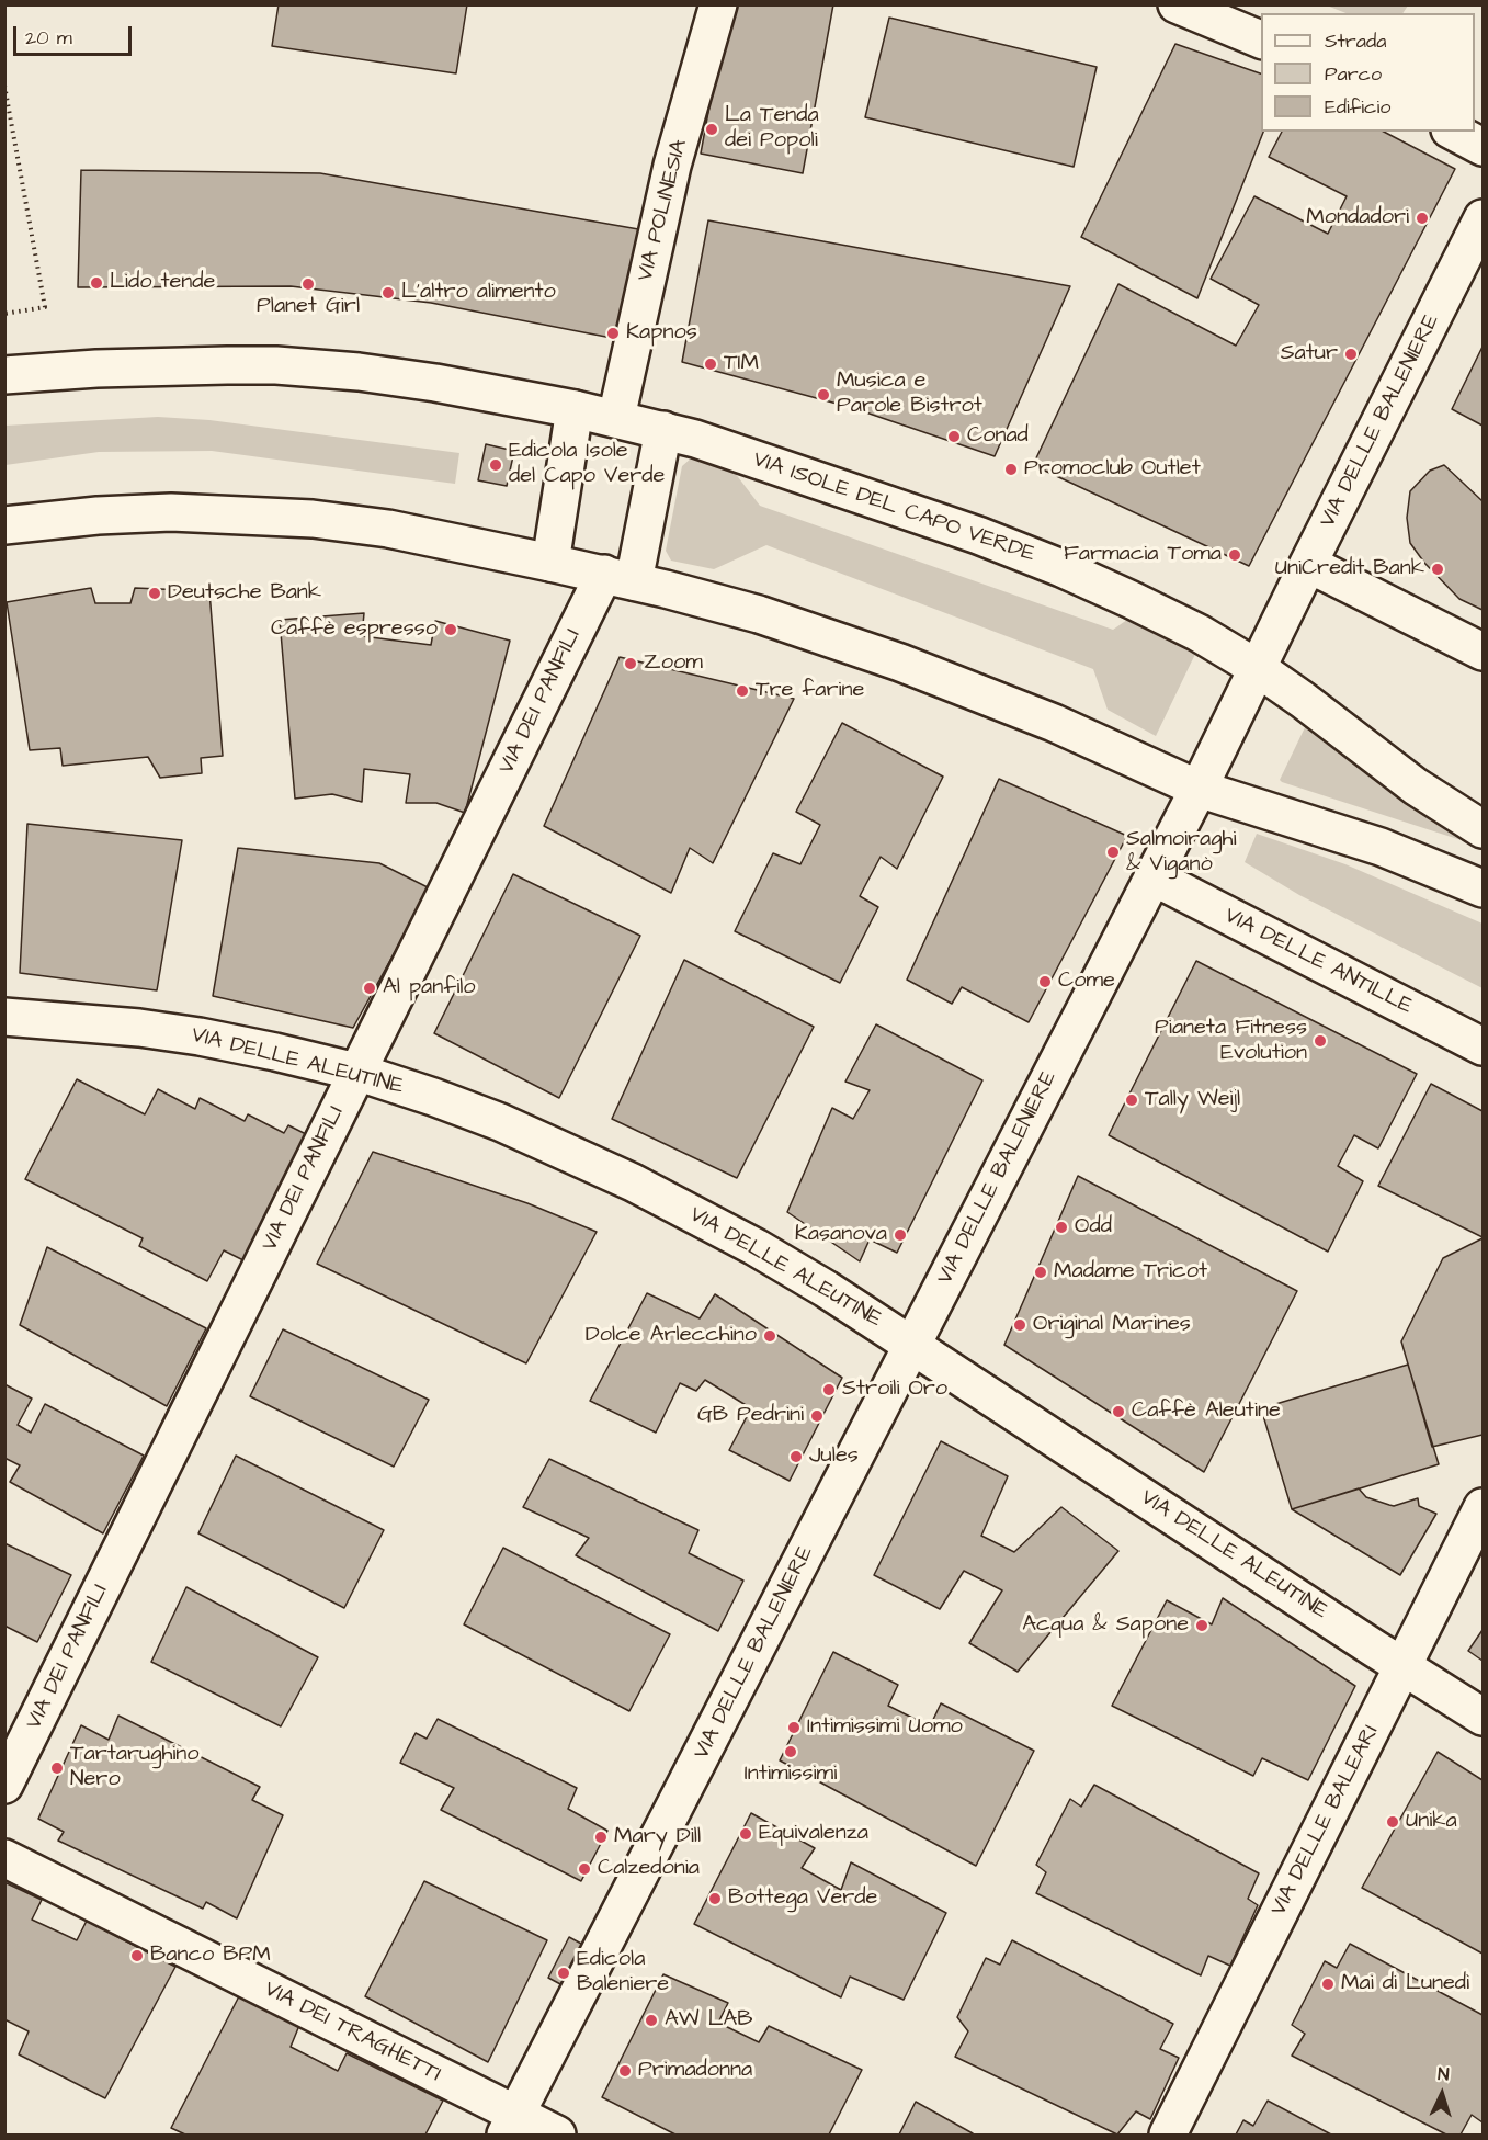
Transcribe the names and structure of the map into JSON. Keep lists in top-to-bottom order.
{
  "streets": {
    "street": [
      "VIA POLINESIA",
      "VIA DELLE BALENIERE",
      "VIA ISOLE DEL CAPO VERDE",
      "VIA DEI PANFILI",
      "VIA DELLE ANTILLE",
      "VIA DELLE ALEUTINE",
      "VIA DELLE BALEARI",
      "VIA DEI TRAGHETTI"
    ]
  },
  "crossings": [
    ["VIA POLINESIA", "VIA ISOLE DEL CAPO VERDE"],
    ["VIA DELLE BALENIERE", "VIA ISOLE DEL CAPO VERDE"],
    ["VIA DELLE BALENIERE", "VIA DELLE ANTILLE"],
    ["VIA DELLE BALENIERE", "VIA DELLE ALEUTINE"],
    ["VIA DELLE BALENIERE", "VIA DEI TRAGHETTI"],
    ["VIA DEI PANFILI", "VIA DELLE ALEUTINE"],
    ["VIA DELLE ALEUTINE", "VIA DELLE BALEARI"]
  ],
  "places": [
    "La Tenda dei Popoli",
    "Mondadori",
    "Lido tende",
    "Planet Girl",
    "L'altro alimento",
    "Kapnos",
    "Satur",
    "TIM",
    "Musica e Parole Bistrot",
    "Conad",
    "Edicola Isole del Capo Verde",
    "Promoclub Outlet",
    "Farmacia Toma",
    "UniCredit Bank",
    "Deutsche Bank",
    "Caffè espresso",
    "Zoom",
    "Tre farine",
    "Salmoiraghi & Viganò",
    "Come",
    "Al panfilo",
    "Pianeta Fitness Evolution",
    "Tally Weijl",
    "Odd",
    "Kasanova",
    "Madame Tricot",
    "Original Marines",
    "Dolce Arlecchino",
    "Stroili Oro",
    "Caffè Aleutine",
    "GB Pedrini",
    "Jules",
    "Acqua & Sapone",
    "Intimissimi Uomo",
    "Intimissimi",
    "Tartarughino Nero",
    "Unika",
    "Equivalenza",
    "Mary Dill",
    "Calzedonia",
    "Bottega Verde",
    "Banco BPM",
    "Edicola Baleniere",
    "Mai di Lunedì",
    "AW LAB",
    "Primadonna"
  ],
  "legend": ["Strada", "Parco", "Edificio"],
  "scale_bar": "20 m",
  "north": "top"
}
